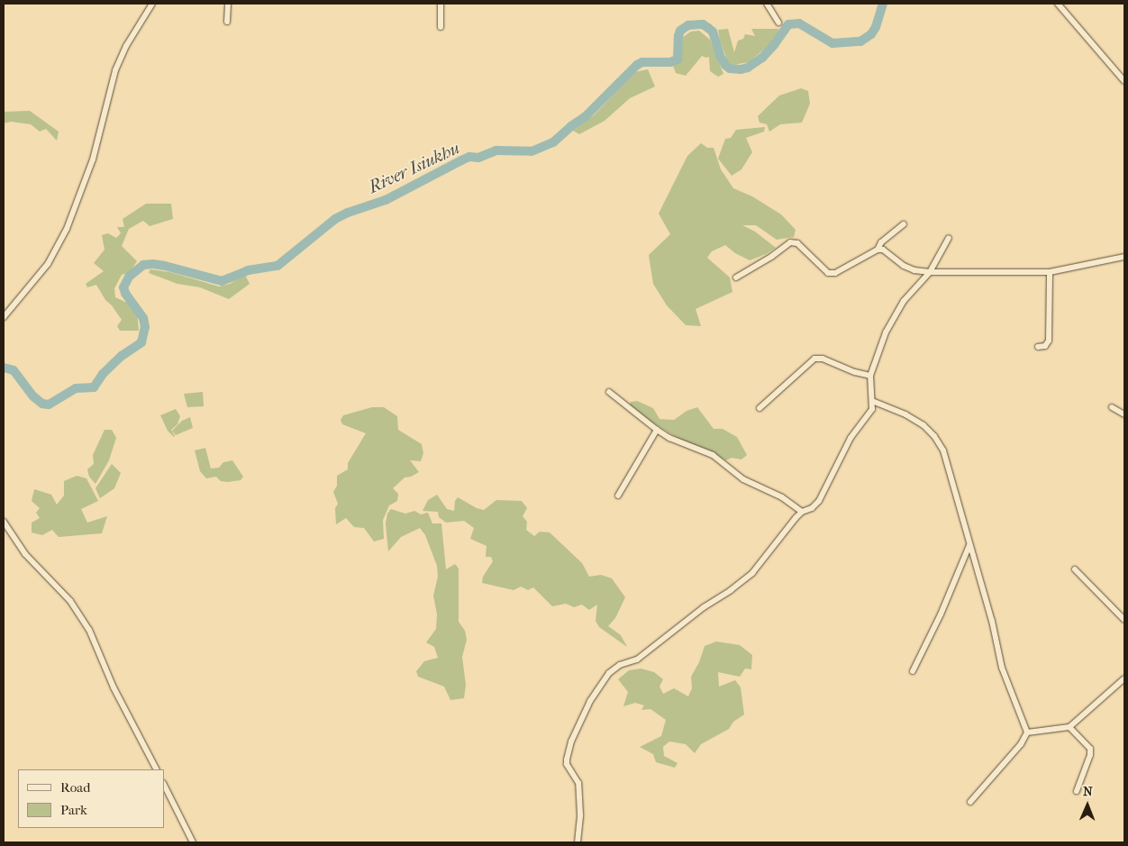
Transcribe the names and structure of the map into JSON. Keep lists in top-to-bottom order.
{
  "water": ["River Isiukhu"],
  "legend": ["Road", "Park"],
  "north": "top"
}
